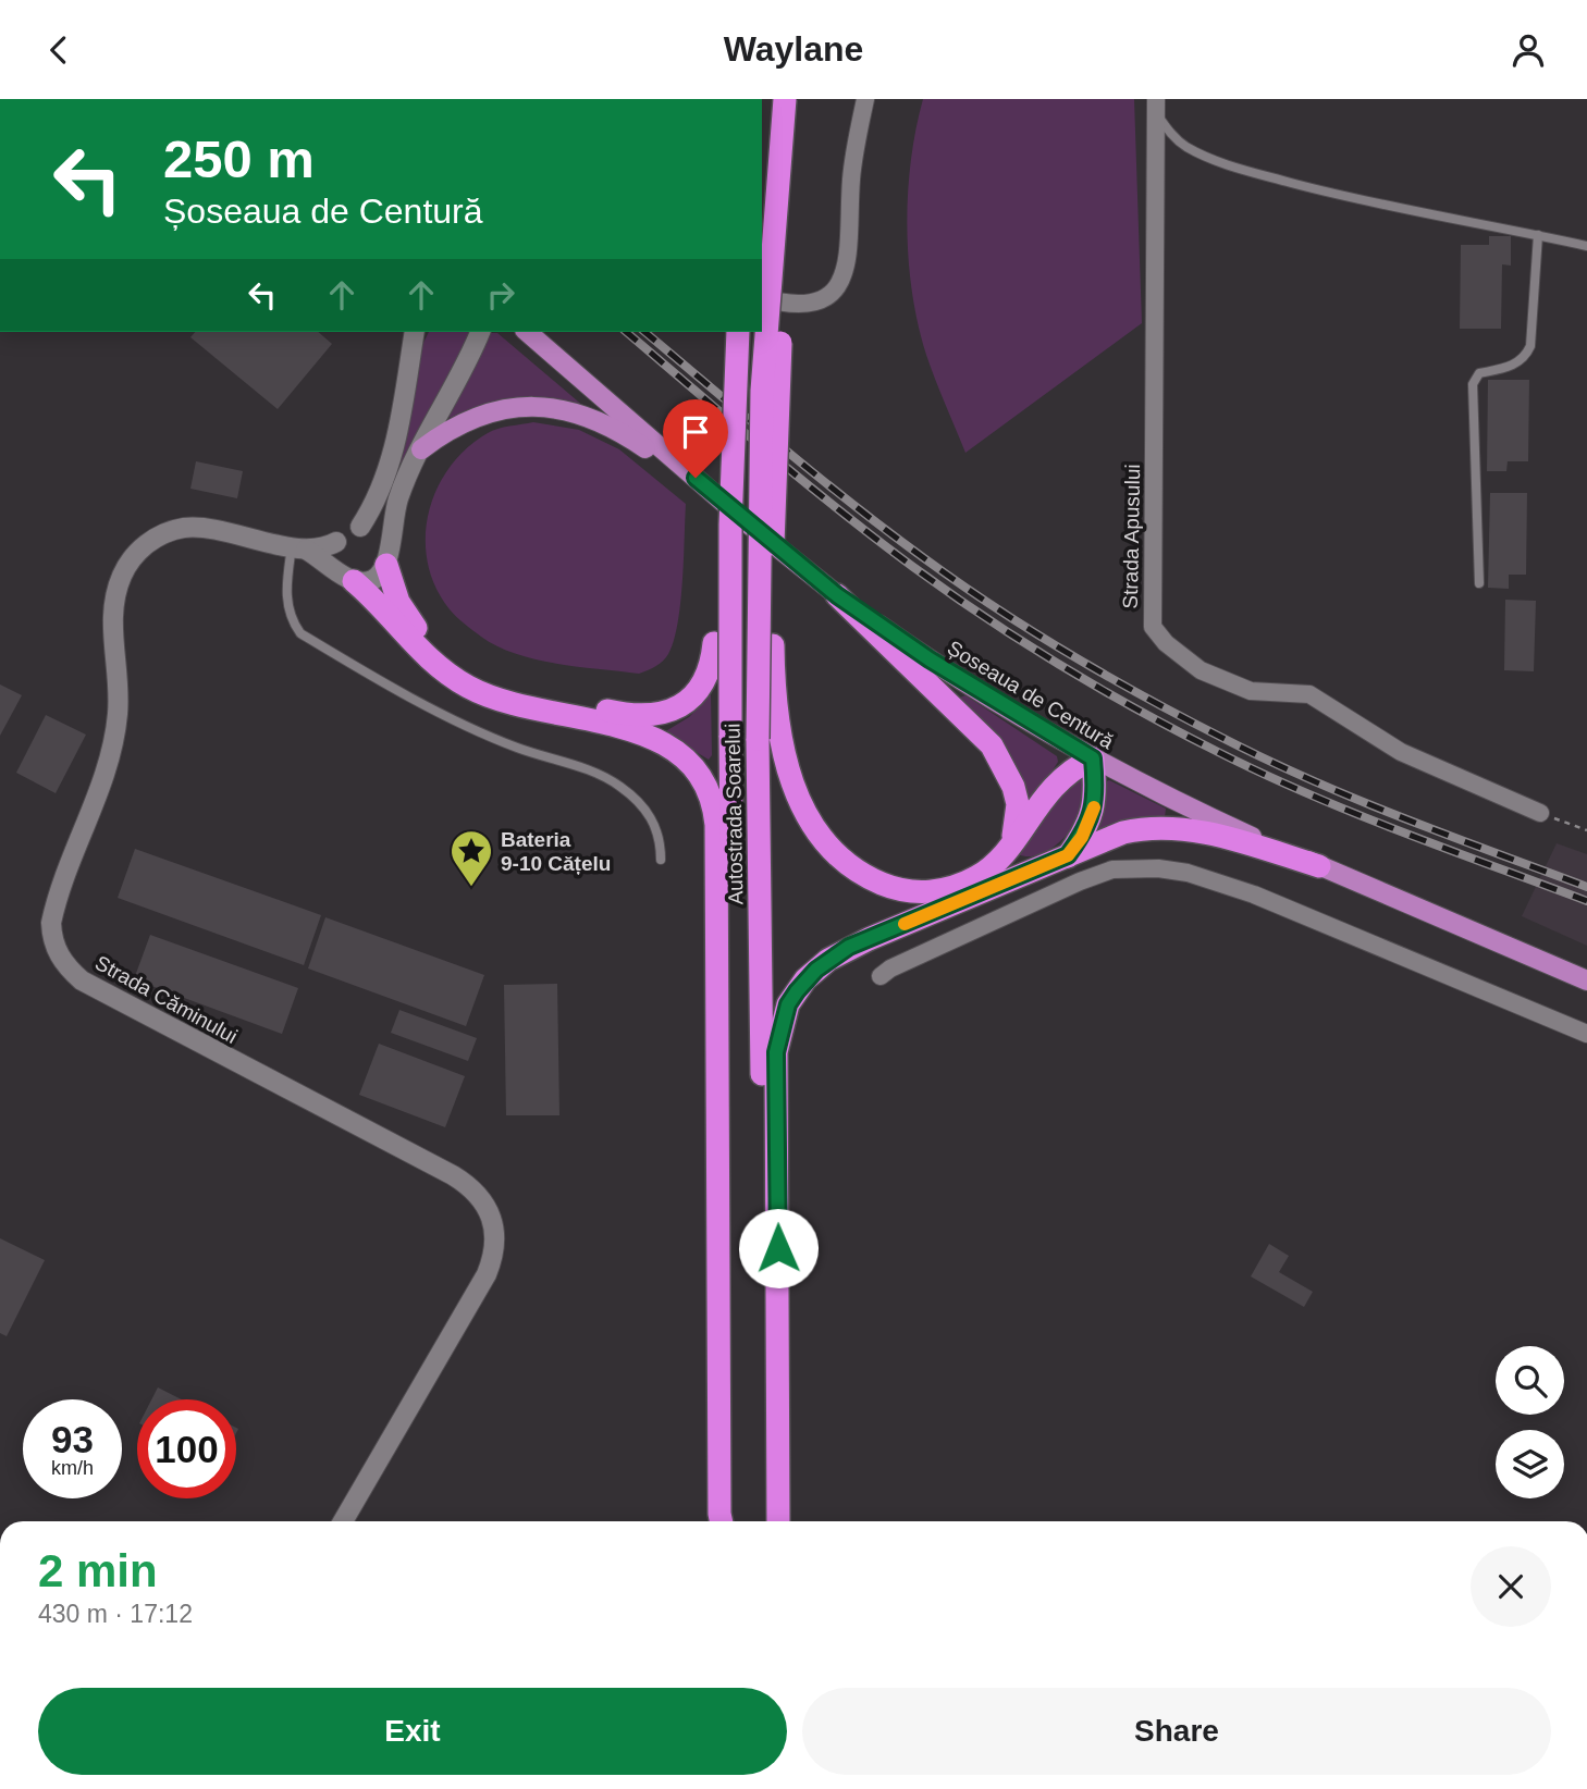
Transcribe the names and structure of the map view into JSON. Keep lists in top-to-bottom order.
{
  "streets": {
    "highway": ["Autostrada Soarelui"],
    "main road": ["Șoseaua de Centură"],
    "street": ["Strada Apusului", "Strada Căminului"]
  },
  "places": {
    "place": ["Bateria 9-10 Cățelu"]
  },
  "page": {
    "header": "Waylane",
    "turn": ["250 m", "Șoseaua de Centură"],
    "speed": "93 km/h",
    "limit": "100",
    "heading": ["2 min", "430 m · 17:12"],
    "buttons": ["Exit", "Share"]
  }
}
